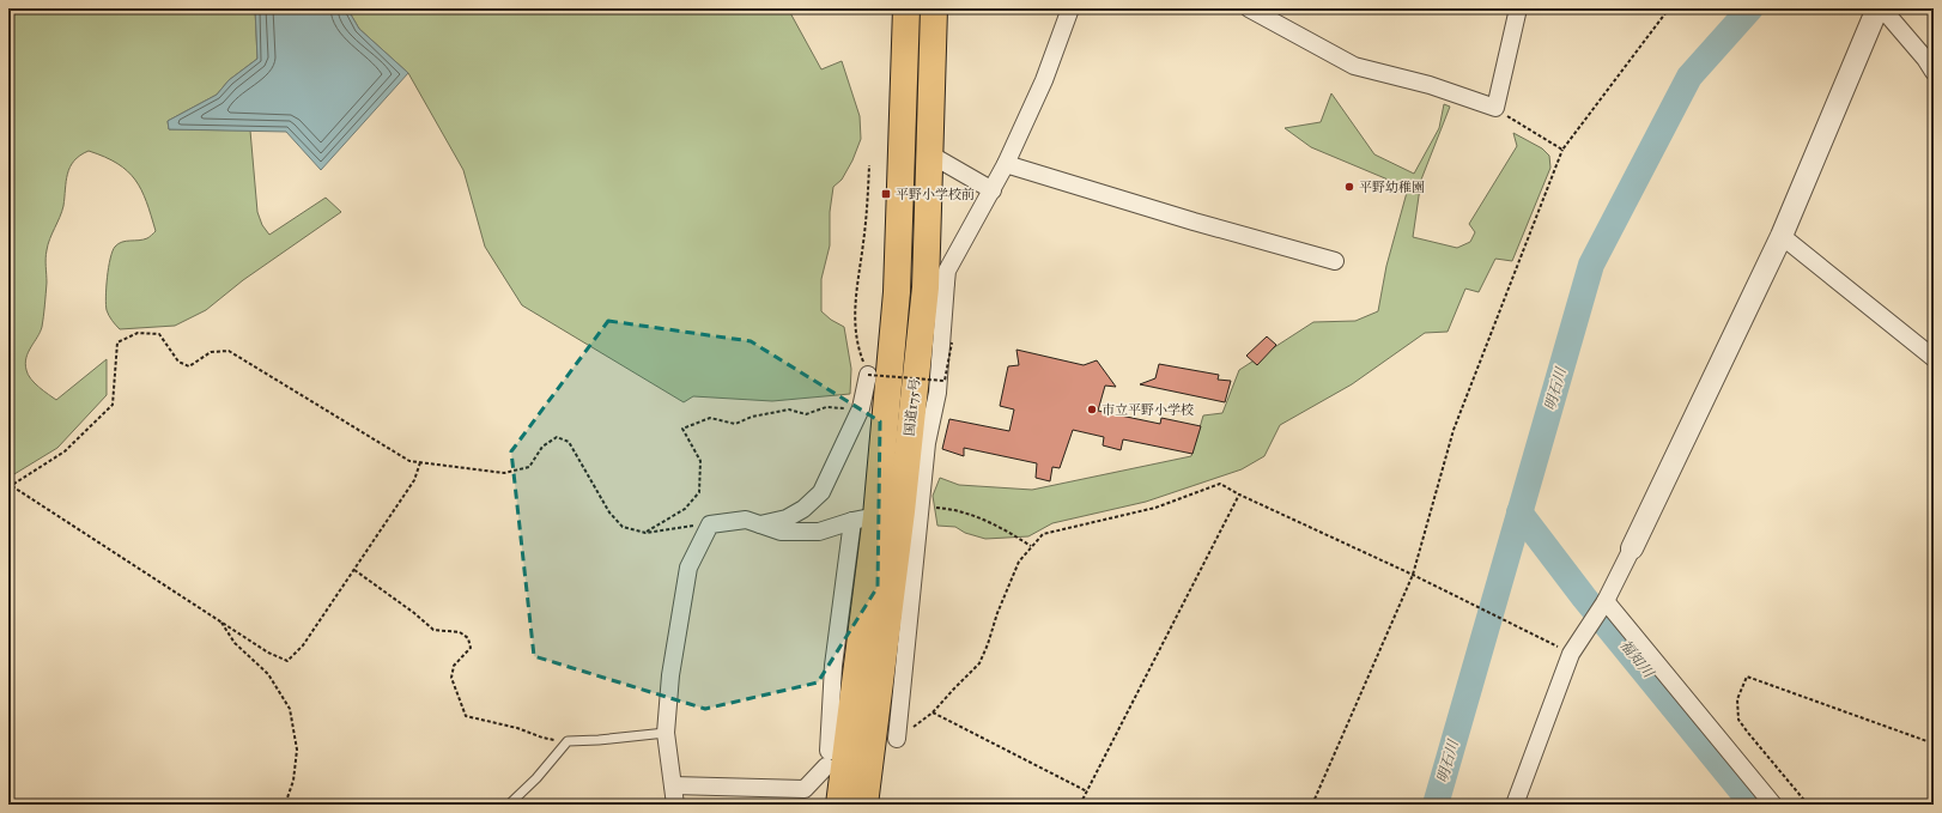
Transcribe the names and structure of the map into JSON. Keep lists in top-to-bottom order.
{
  "streets": {
    "highway": ["国道175号"]
  },
  "water": ["明石川", "福知川"],
  "places": {
    "other": ["平野幼稚園", "市立平野小学校"],
    "transit": ["平野小学校前"]
  }
}
